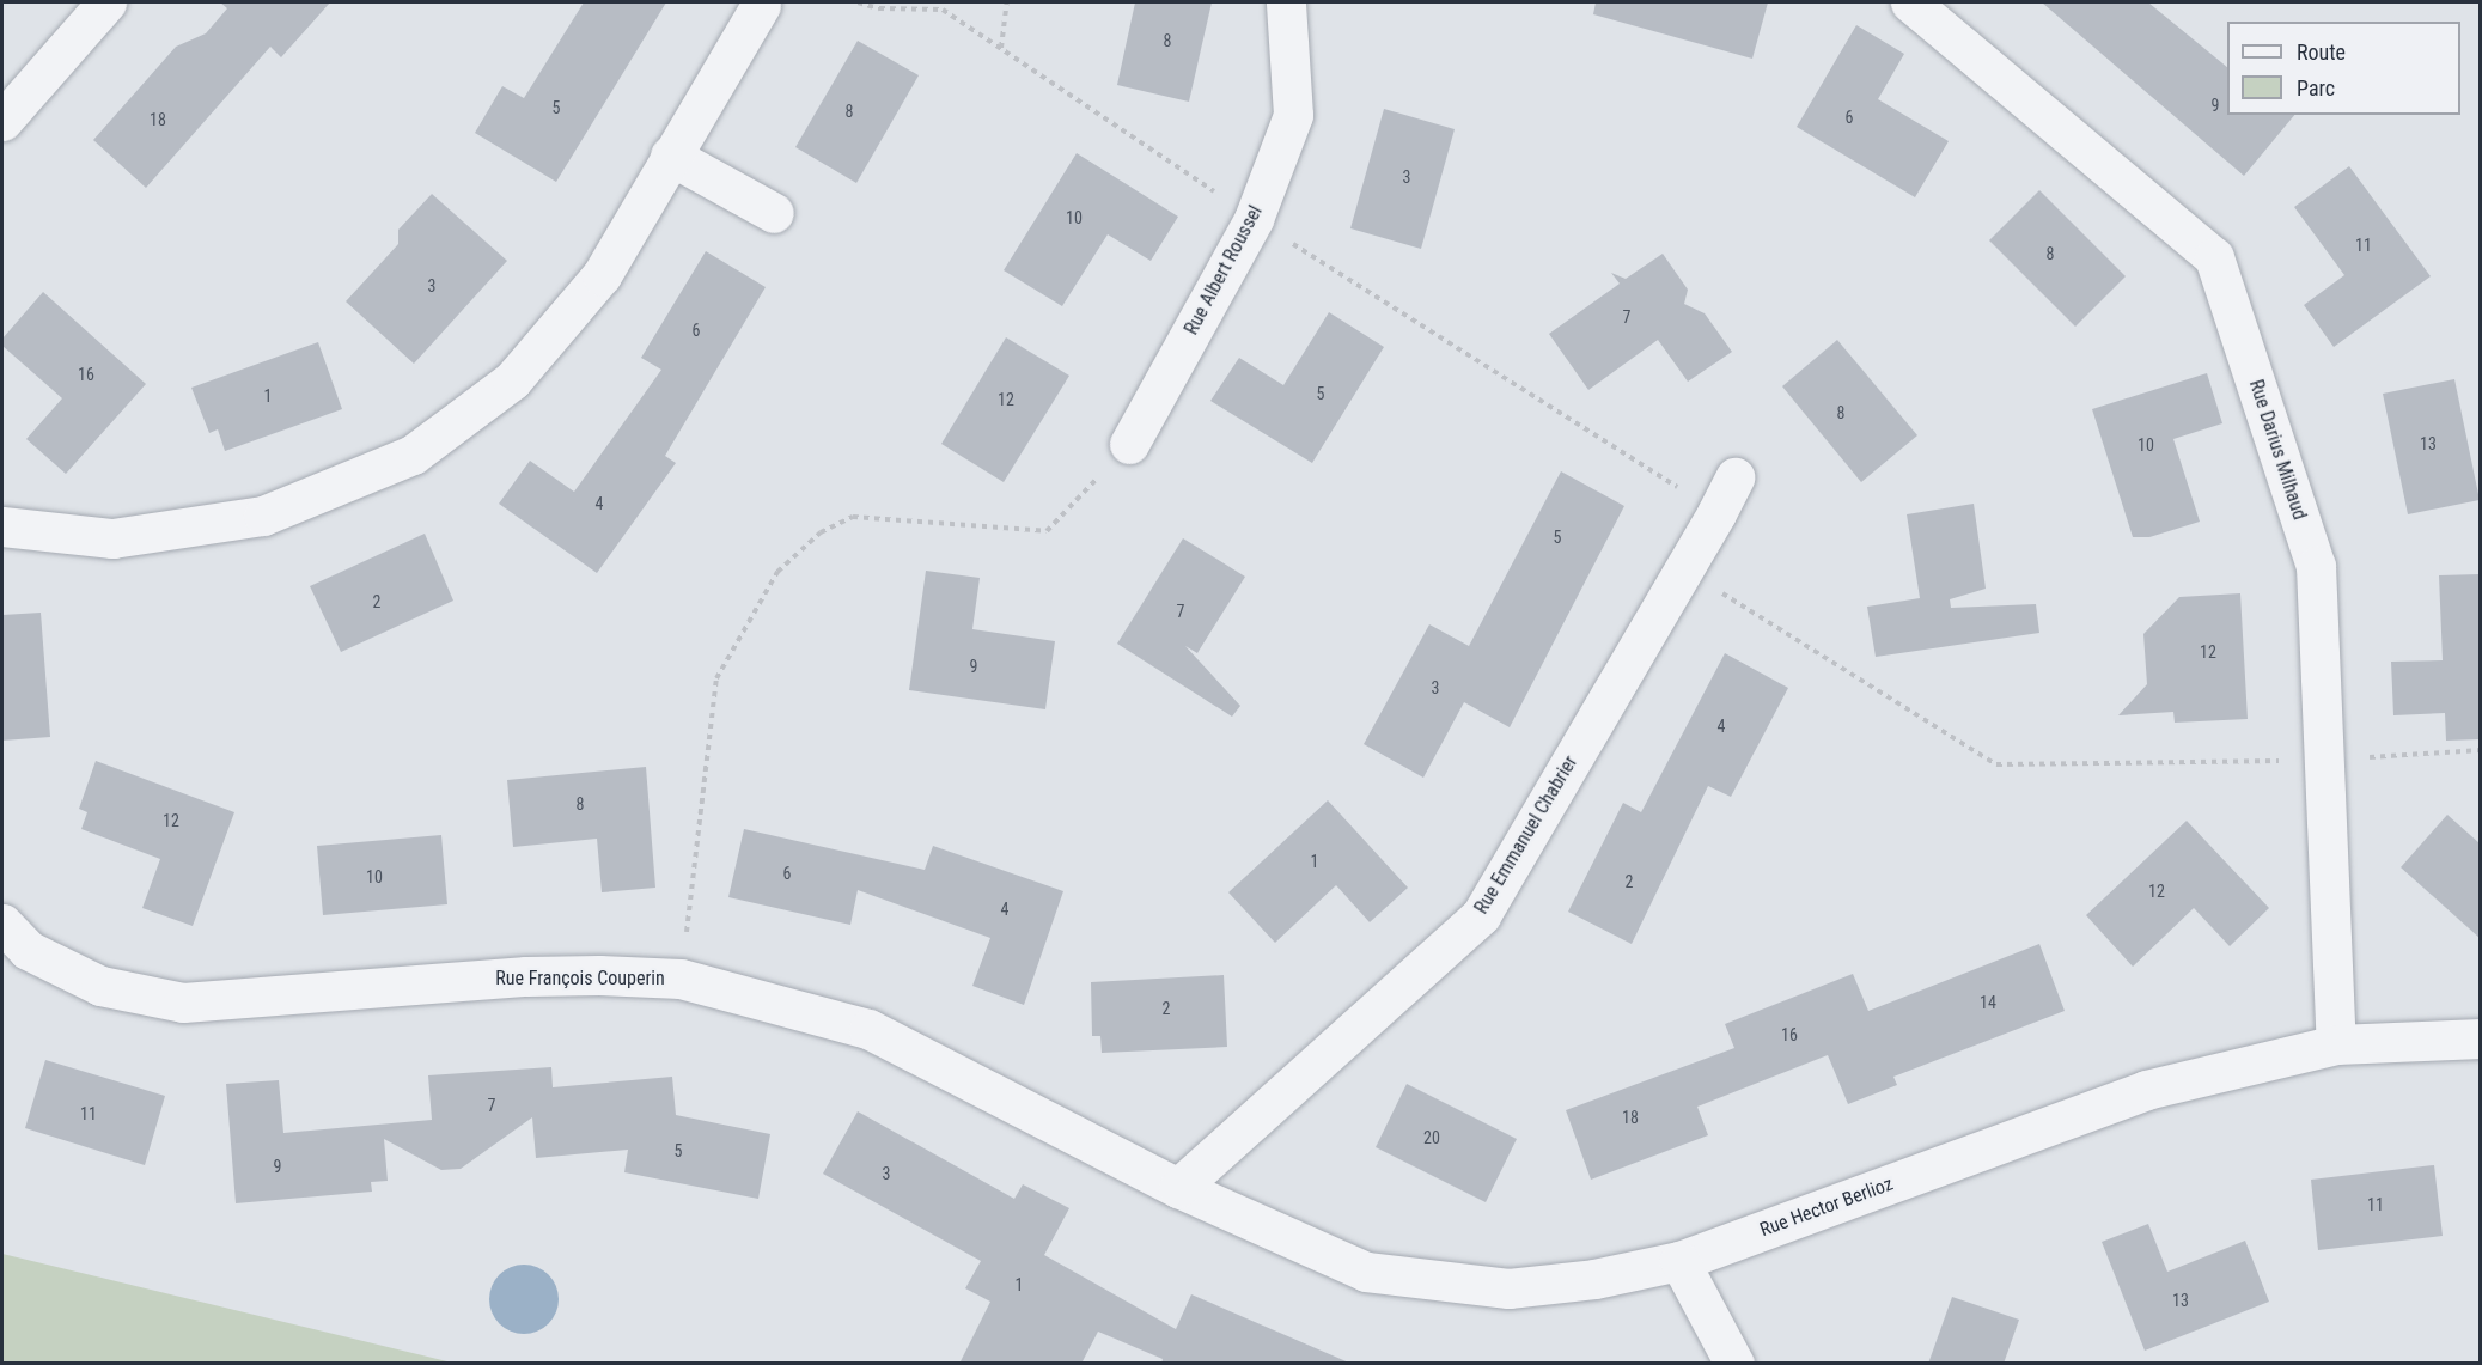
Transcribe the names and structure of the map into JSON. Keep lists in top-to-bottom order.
{
  "streets": {
    "street": [
      "Rue Albert Roussel",
      "Rue Darius Milhaud",
      "Rue Emmanuel Chabrier",
      "Rue François Couperin",
      "Rue Hector Berlioz"
    ]
  },
  "crossings": [
    ["Rue Darius Milhaud", "Rue Hector Berlioz"],
    ["Rue Emmanuel Chabrier", "Rue François Couperin"],
    ["Rue Emmanuel Chabrier", "Rue Hector Berlioz"],
    ["Rue François Couperin", "Rue Hector Berlioz"]
  ],
  "house_numbers": [
    "8",
    "9",
    "5",
    "8",
    "6",
    "18",
    "3",
    "10",
    "11",
    "8",
    "3",
    "7",
    "6",
    "16",
    "5",
    "1",
    "12",
    "8",
    "13",
    "10",
    "4",
    "5",
    "2",
    "7",
    "12",
    "9",
    "3",
    "4",
    "8",
    "12",
    "1",
    "6",
    "10",
    "2",
    "12",
    "4",
    "14",
    "2",
    "16",
    "7",
    "11",
    "18",
    "20",
    "5",
    "9",
    "3",
    "11",
    "1",
    "13"
  ],
  "legend": ["Route", "Parc"]
}
